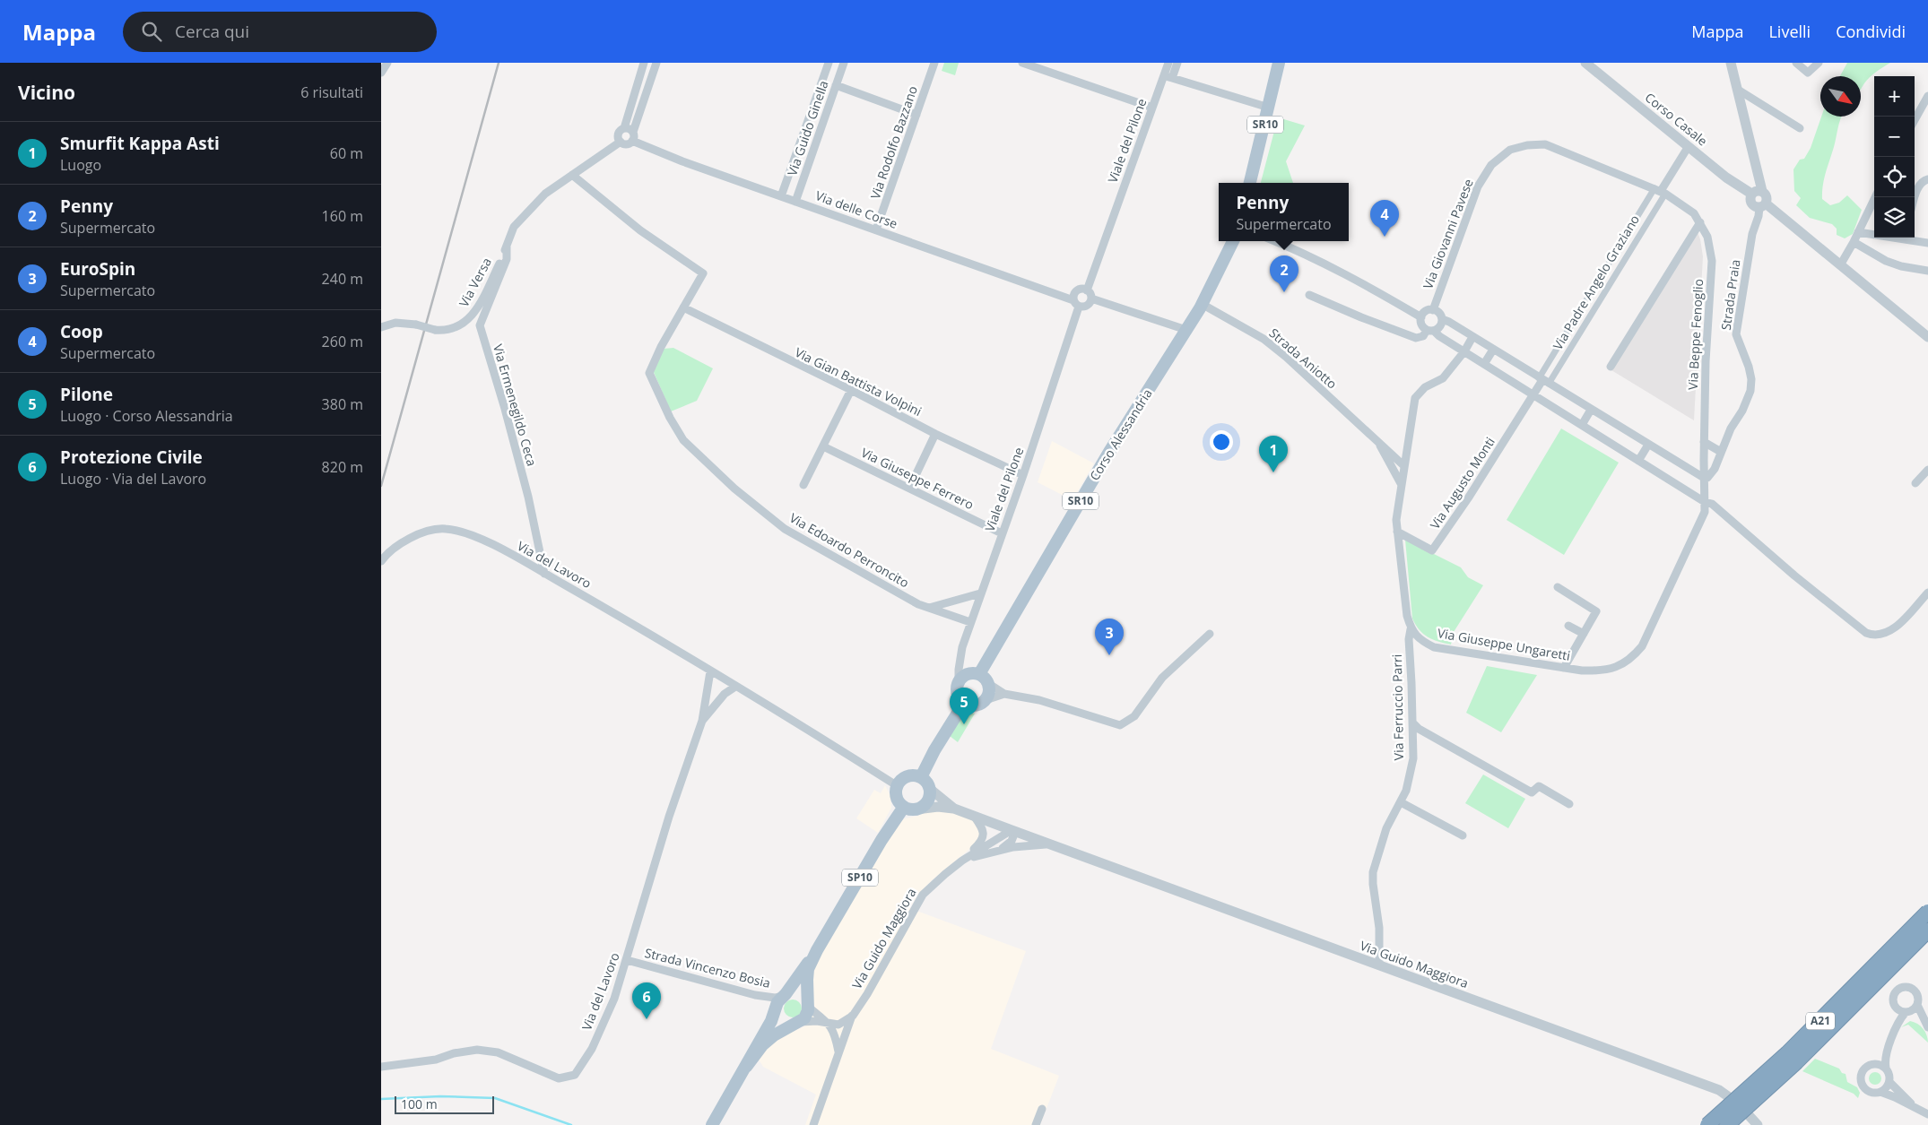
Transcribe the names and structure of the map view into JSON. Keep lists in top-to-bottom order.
{
  "streets": {
    "highway": ["A21"],
    "main road": ["SR10", "Corso Alessandria", "SP10"],
    "street": [
      "Corso Casale",
      "Via Guido Ginella",
      "Viale del Pilone",
      "Via Rodolfo Bazzano",
      "Via delle Corse",
      "Via Giovanni Pavese",
      "Via Versa",
      "Via Padre Angelo Graziano",
      "Strada Praia",
      "Via Beppe Fenoglio",
      "Strada Aniotto",
      "Via Gian Battista Volpini",
      "Via Ermenegildo Ceca",
      "Via Giuseppe Ferrero",
      "Via Augusto Monti",
      "Via Edoardo Perroncito",
      "Via del Lavoro",
      "Via Giuseppe Ungaretti",
      "Via Ferruccio Parri",
      "Via Guido Maggiora",
      "Strada Vincenzo Bosia"
    ]
  },
  "crossings": [
    ["Corso Casale", "Via Padre Angelo Graziano"],
    ["Via Guido Ginella", "Via delle Corse"],
    ["Viale del Pilone", "Via delle Corse"],
    ["Viale del Pilone", "Via Gian Battista Volpini"],
    ["Viale del Pilone", "Corso Alessandria"],
    ["Viale del Pilone", "Via Giuseppe Ferrero"],
    ["Viale del Pilone", "Via Edoardo Perroncito"],
    ["Via Rodolfo Bazzano", "Via delle Corse"],
    ["Via Giovanni Pavese", "Via Padre Angelo Graziano"],
    ["Via Giovanni Pavese", "Via Beppe Fenoglio"],
    ["Via Versa", "Via Ermenegildo Ceca"],
    ["Via Padre Angelo Graziano", "Via Beppe Fenoglio"],
    ["Via Padre Angelo Graziano", "Via Augusto Monti"],
    ["Strada Praia", "Via Beppe Fenoglio"],
    ["Via Beppe Fenoglio", "Via Giuseppe Ungaretti"],
    ["Strada Aniotto", "Corso Alessandria"],
    ["Via Gian Battista Volpini", "Via Edoardo Perroncito"],
    ["Via Ermenegildo Ceca", "Via del Lavoro"],
    ["Via del Lavoro", "SP10"],
    ["Via del Lavoro", "Via Guido Maggiora"],
    ["Via del Lavoro", "Strada Vincenzo Bosia"],
    ["Via Giuseppe Ungaretti", "Via Ferruccio Parri"],
    ["Via Ferruccio Parri", "Via Guido Maggiora"],
    ["SP10", "Via Guido Maggiora"],
    ["SP10", "Strada Vincenzo Bosia"]
  ],
  "scale_bar": "100 m",
  "north": "bottom right",
  "page": {
    "header": "Mappa",
    "search": "Cerca qui",
    "nav": ["Mappa", "Livelli", "Condividi"],
    "heading": ["Vicino", "6 risultati"],
    "map_buttons": ["+", "−"],
    "list": [
      {
        "mark": "1",
        "name": "Smurfit Kappa Asti",
        "note": "Luogo",
        "value": "60 m"
      },
      {
        "mark": "2",
        "name": "Penny",
        "note": "Supermercato",
        "value": "160 m"
      },
      {
        "mark": "3",
        "name": "EuroSpin",
        "note": "Supermercato",
        "value": "240 m"
      },
      {
        "mark": "4",
        "name": "Coop",
        "note": "Supermercato",
        "value": "260 m"
      },
      {
        "mark": "5",
        "name": "Pilone",
        "note": "Luogo · Corso Alessandria",
        "value": "380 m"
      },
      {
        "mark": "6",
        "name": "Protezione Civile",
        "note": "Luogo · Via del Lavoro",
        "value": "820 m"
      }
    ],
    "popup": ["Penny", "Supermercato"],
    "pins": [
      "4",
      "2",
      "1",
      "3",
      "5",
      "6"
    ],
    "scale": "100 m"
  }
}
